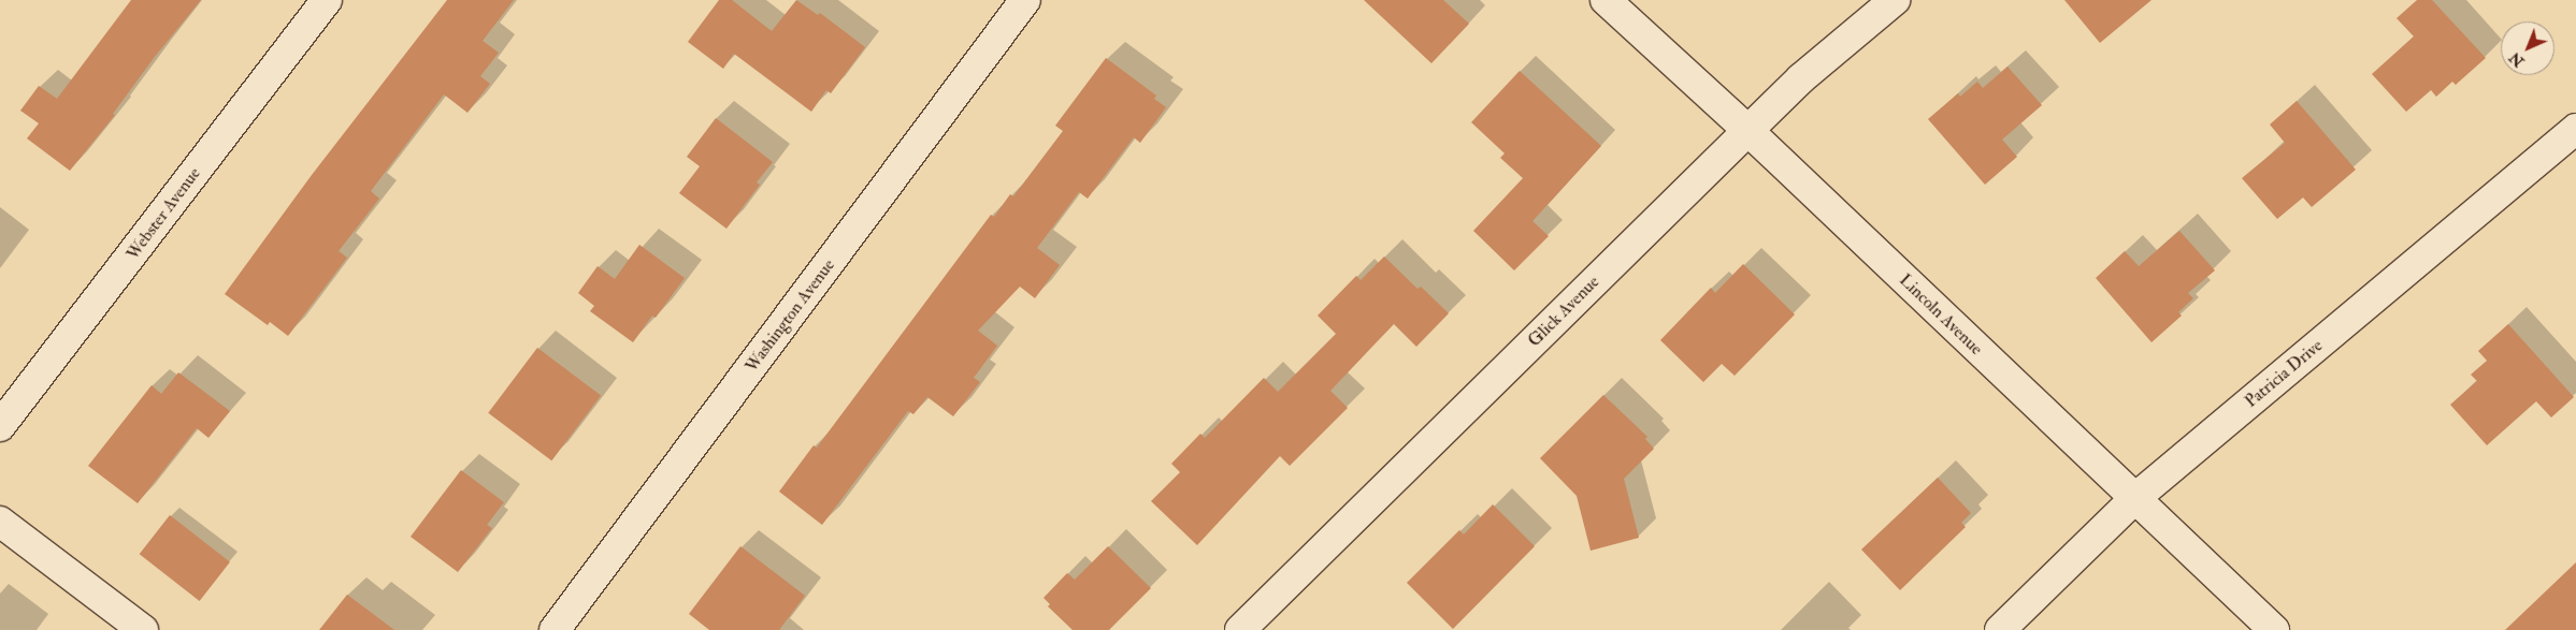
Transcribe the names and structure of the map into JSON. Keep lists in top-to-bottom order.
{
  "streets": {
    "street": [
      "Webster Avenue",
      "Glick Avenue",
      "Lincoln Avenue",
      "Washington Avenue",
      "Patricia Drive"
    ]
  },
  "crossings": [
    ["Glick Avenue", "Lincoln Avenue"],
    ["Lincoln Avenue", "Patricia Drive"]
  ],
  "north": "bottom left"
}
